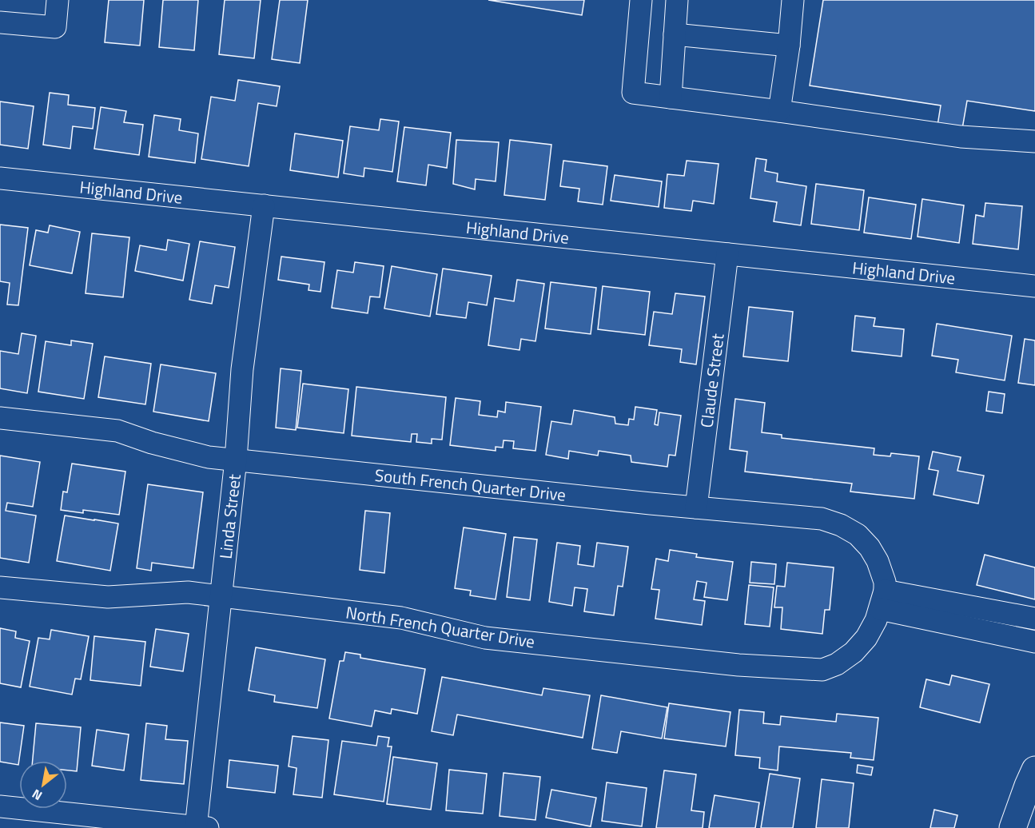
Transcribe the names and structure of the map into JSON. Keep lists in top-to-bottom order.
{
  "streets": {
    "street": [
      "Highland Drive",
      "Claude Street",
      "South French Quarter Drive",
      "Linda Street",
      "North French Quarter Drive"
    ]
  },
  "crossings": [
    ["Highland Drive", "Claude Street"],
    ["Highland Drive", "Linda Street"],
    ["Claude Street", "South French Quarter Drive"],
    ["South French Quarter Drive", "Linda Street"],
    ["South French Quarter Drive", "North French Quarter Drive"],
    ["Linda Street", "North French Quarter Drive"]
  ],
  "north": "bottom left"
}
